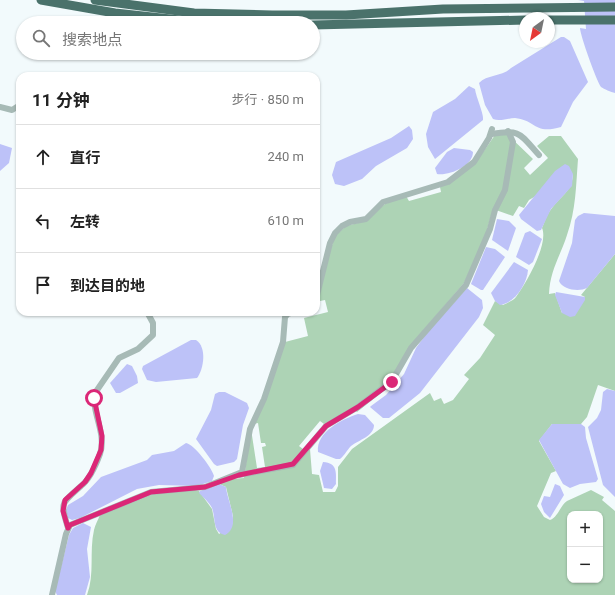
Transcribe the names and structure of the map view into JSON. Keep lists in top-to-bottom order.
{
  "north": "bottom left",
  "page": {
    "search": "搜索地点",
    "heading": ["11 分钟", "步行 · 850 m"],
    "list": [
      ["直行", "240 m"],
      ["左转", "610 m"],
      "到达目的地"
    ],
    "map_buttons": ["+", "−"]
  }
}
